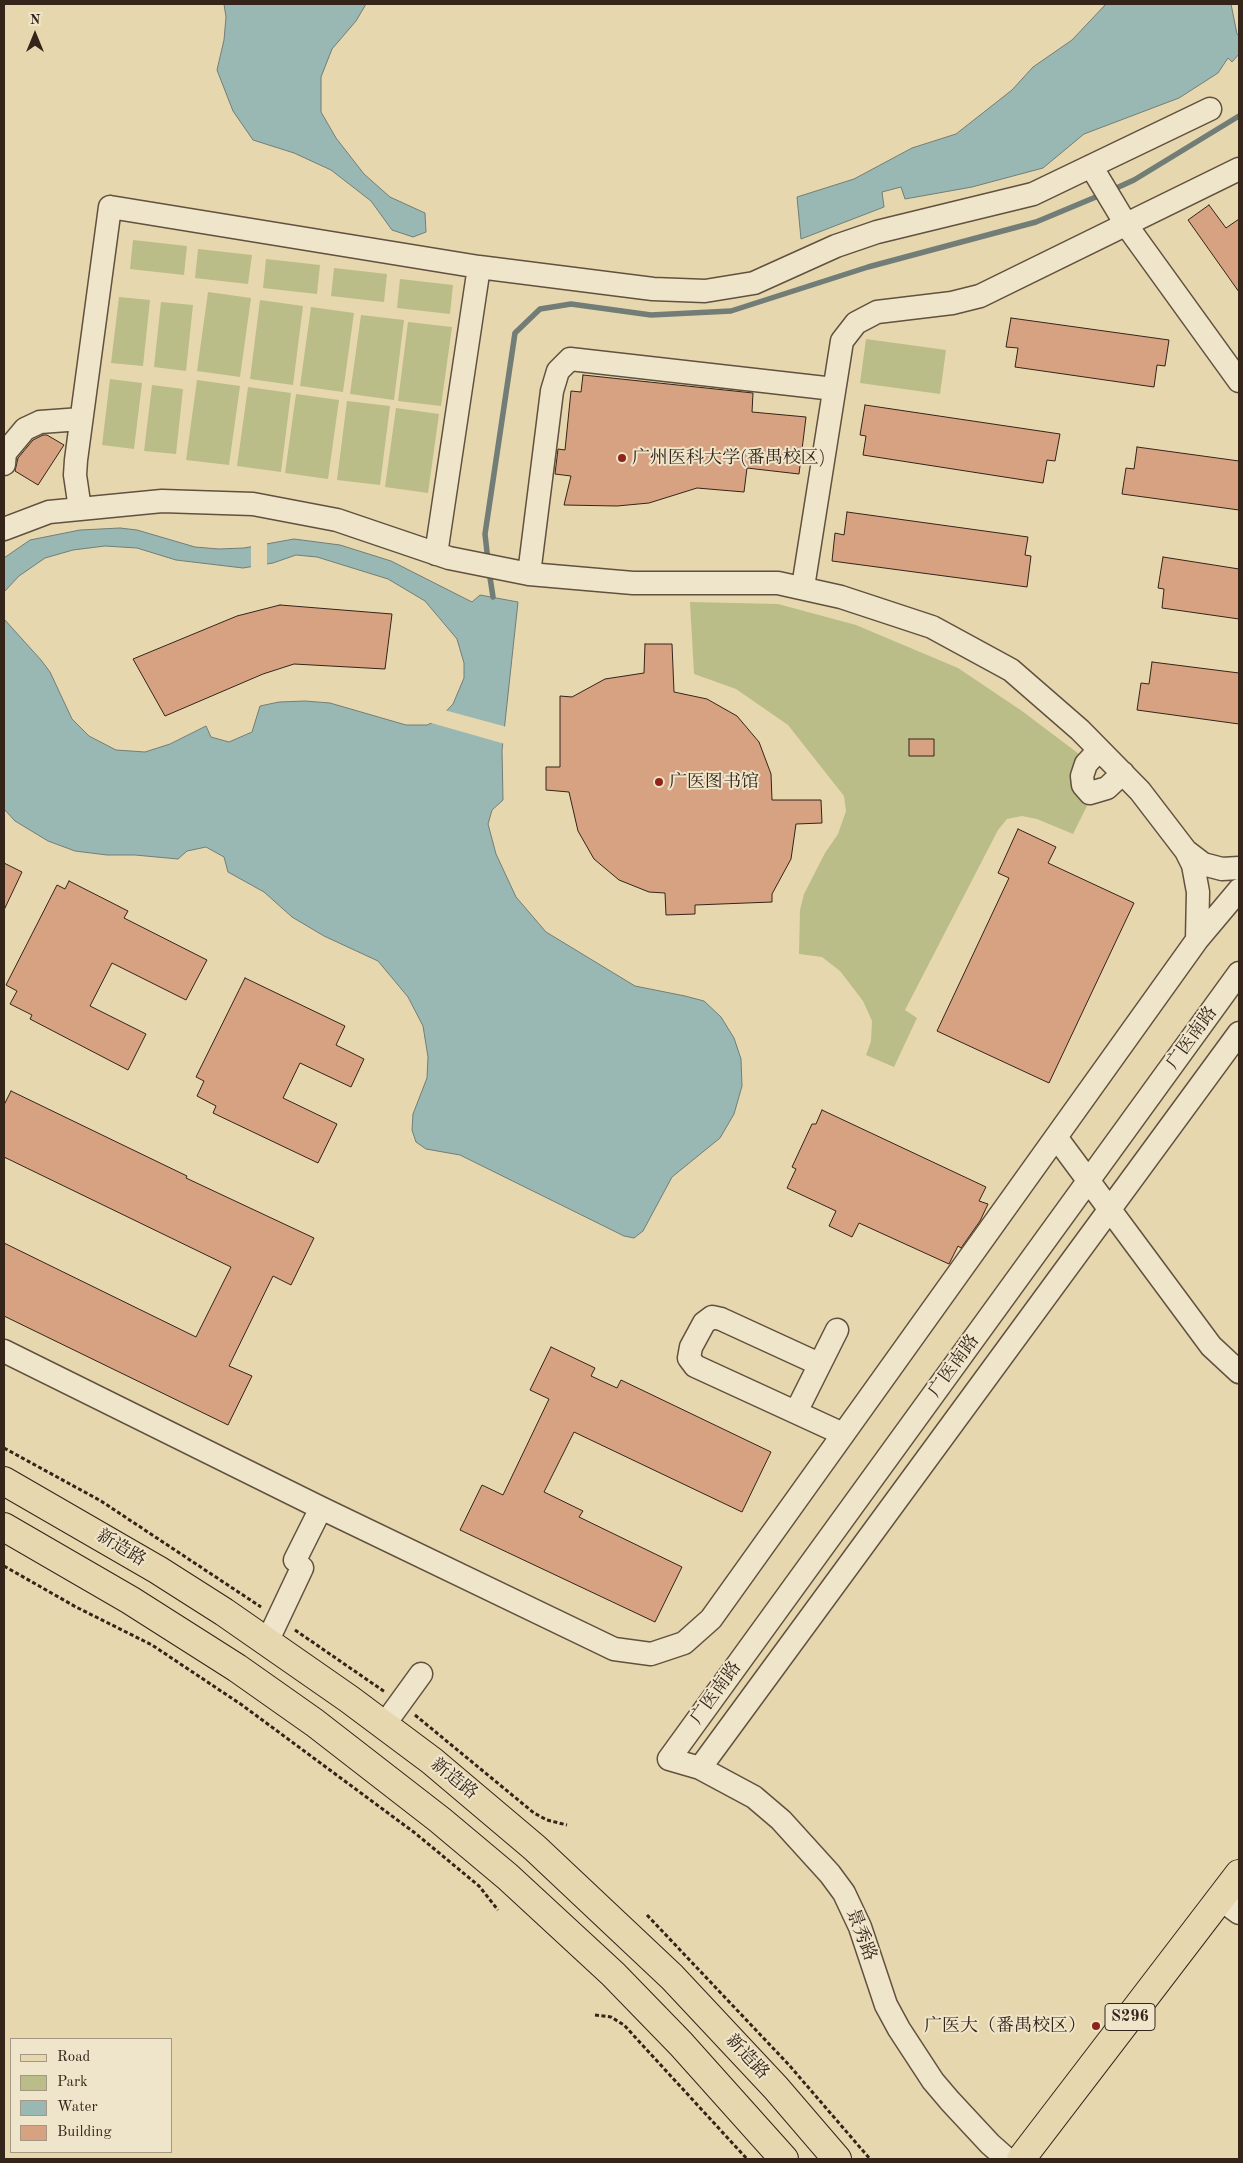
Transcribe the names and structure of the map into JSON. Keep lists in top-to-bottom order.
{
  "streets": {
    "main road": ["新造路", "S296"],
    "street": ["广医南路", "景秀路"]
  },
  "crossings": [
    ["广医南路", "景秀路"]
  ],
  "places": ["广州医科大学(番禺校区)", "广医图书馆", "广医大（番禺校区）"],
  "legend": [
    "Road",
    "Park",
    "Water",
    "Building"
  ],
  "north": "top"
}
